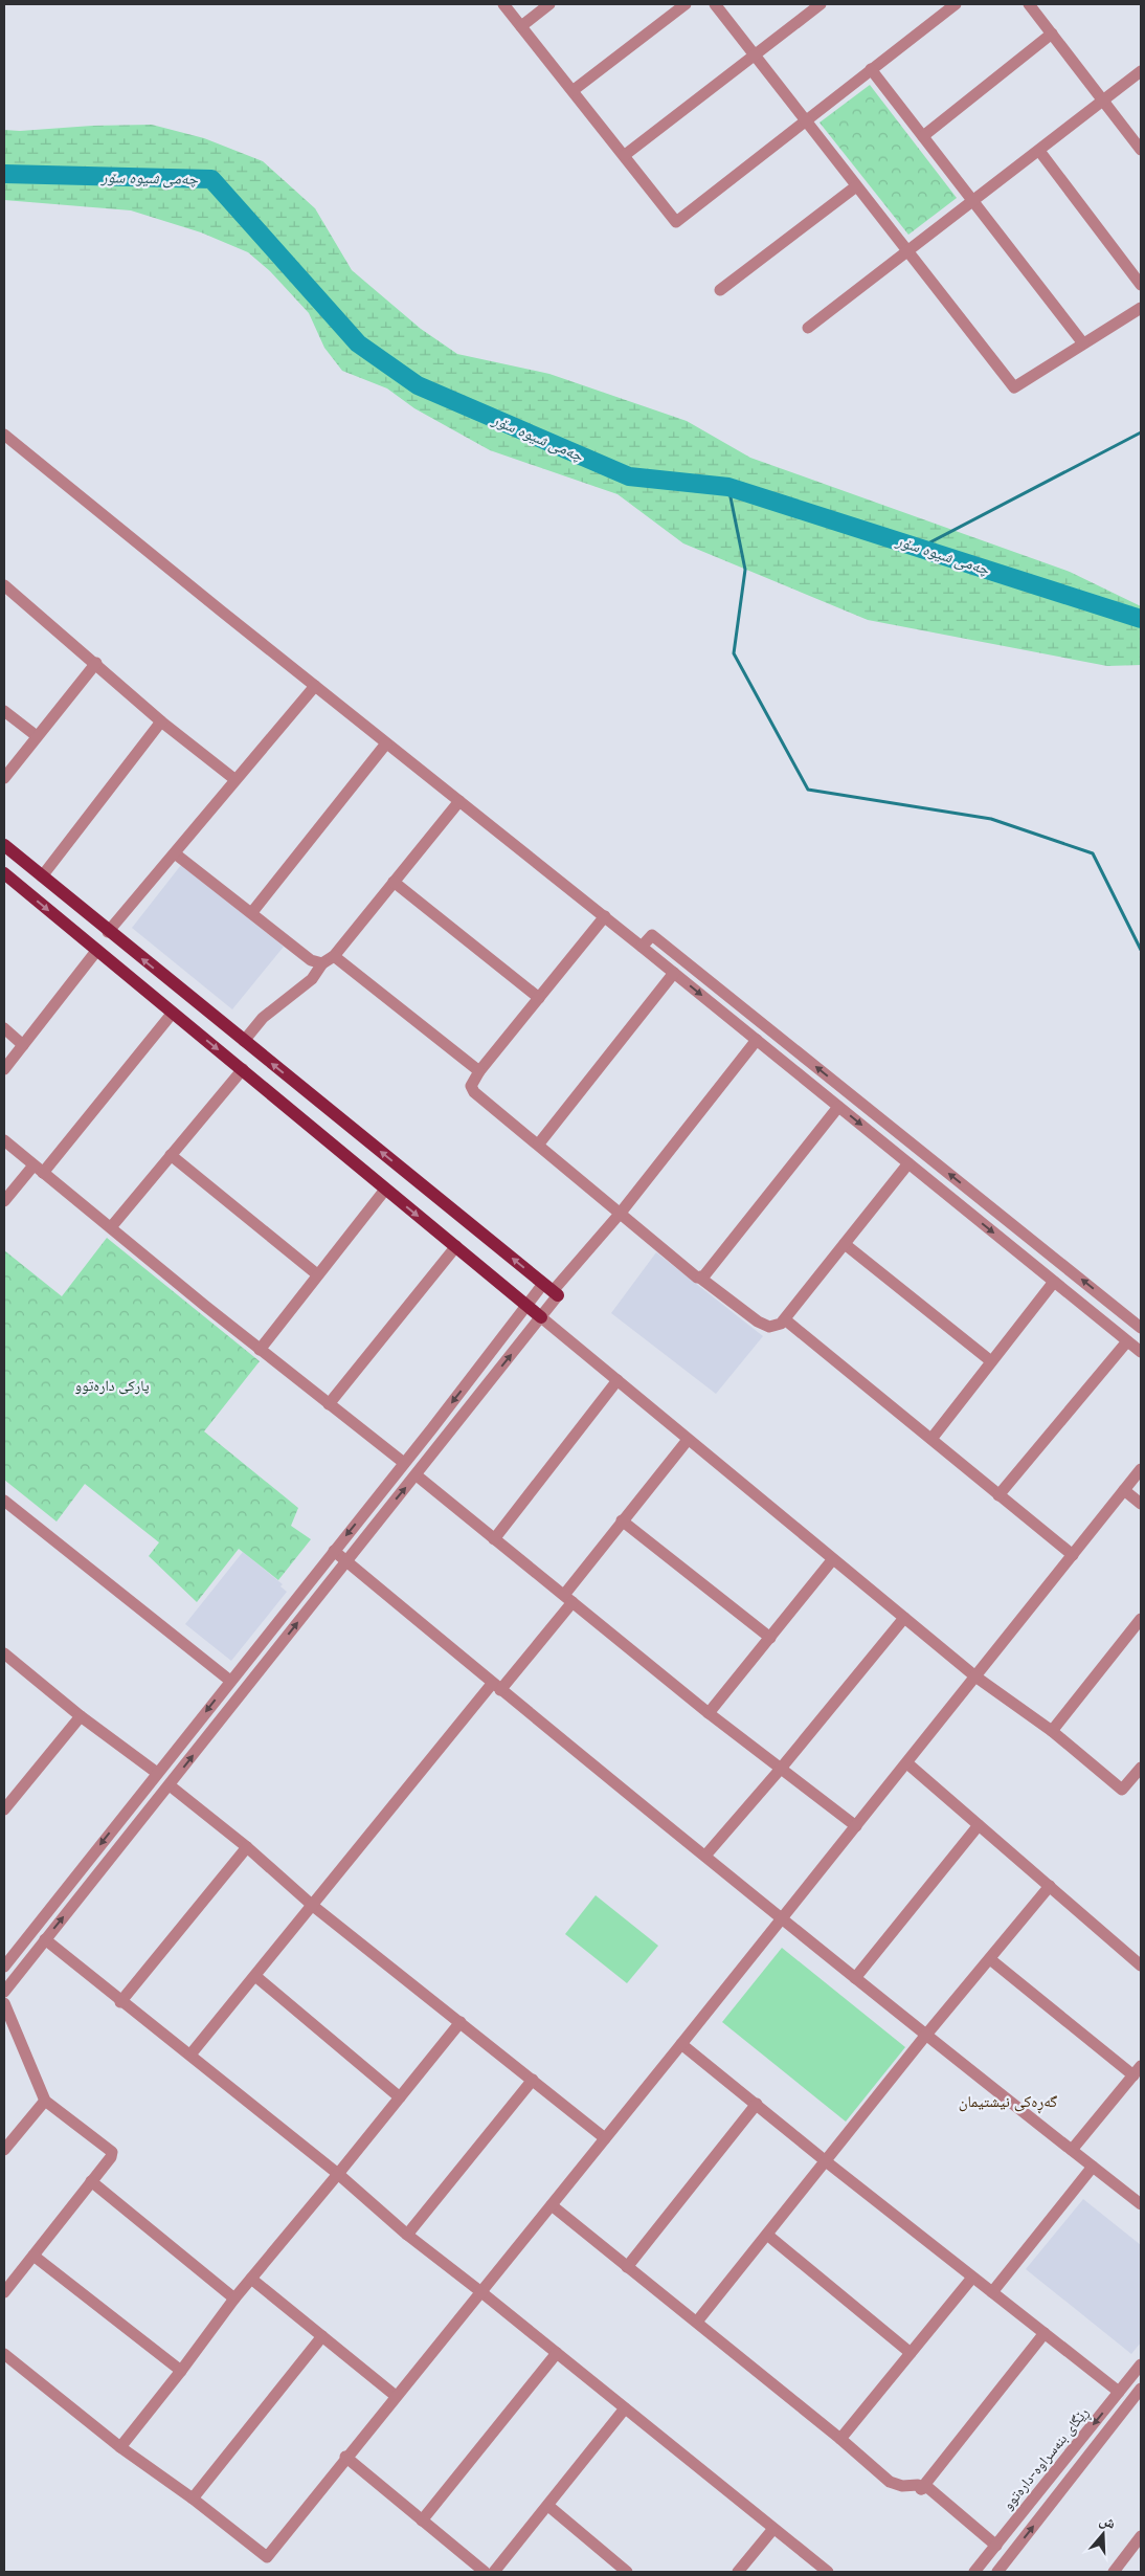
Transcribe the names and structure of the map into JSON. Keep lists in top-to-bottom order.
{
  "streets": {
    "street": ["ڕێگای بنەسراوە-دارەتوو"]
  },
  "districts": ["گەڕەکی نیشتیمان"],
  "water": ["چەمی شیوە سۆر"],
  "parks": ["پارکی دارەتوو"],
  "north": "top"
}
